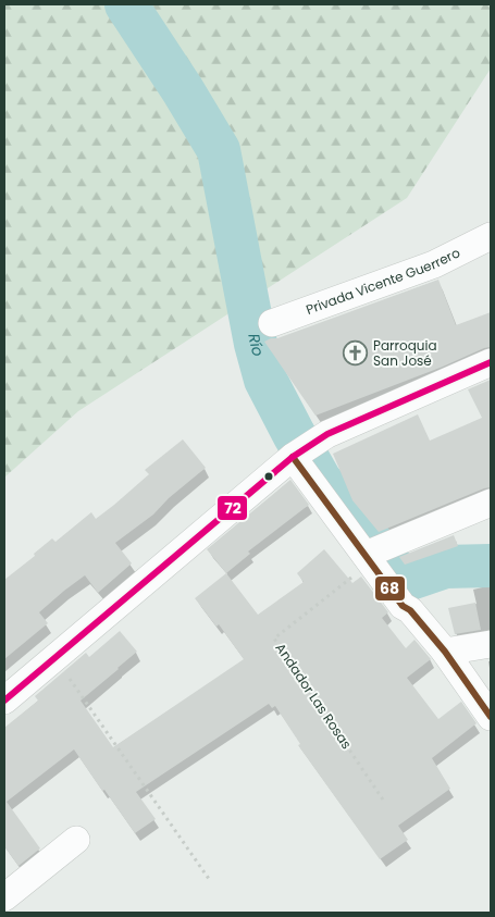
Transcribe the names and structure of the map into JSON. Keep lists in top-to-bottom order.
{
  "streets": {
    "street": ["Privada Vicente Guerrero"],
    "path": ["Andador Las Rosas"]
  },
  "water": ["Río"],
  "places": {
    "church": ["Parroquia San José"]
  },
  "lines": ["transit line 72", "transit line 68"]
}
